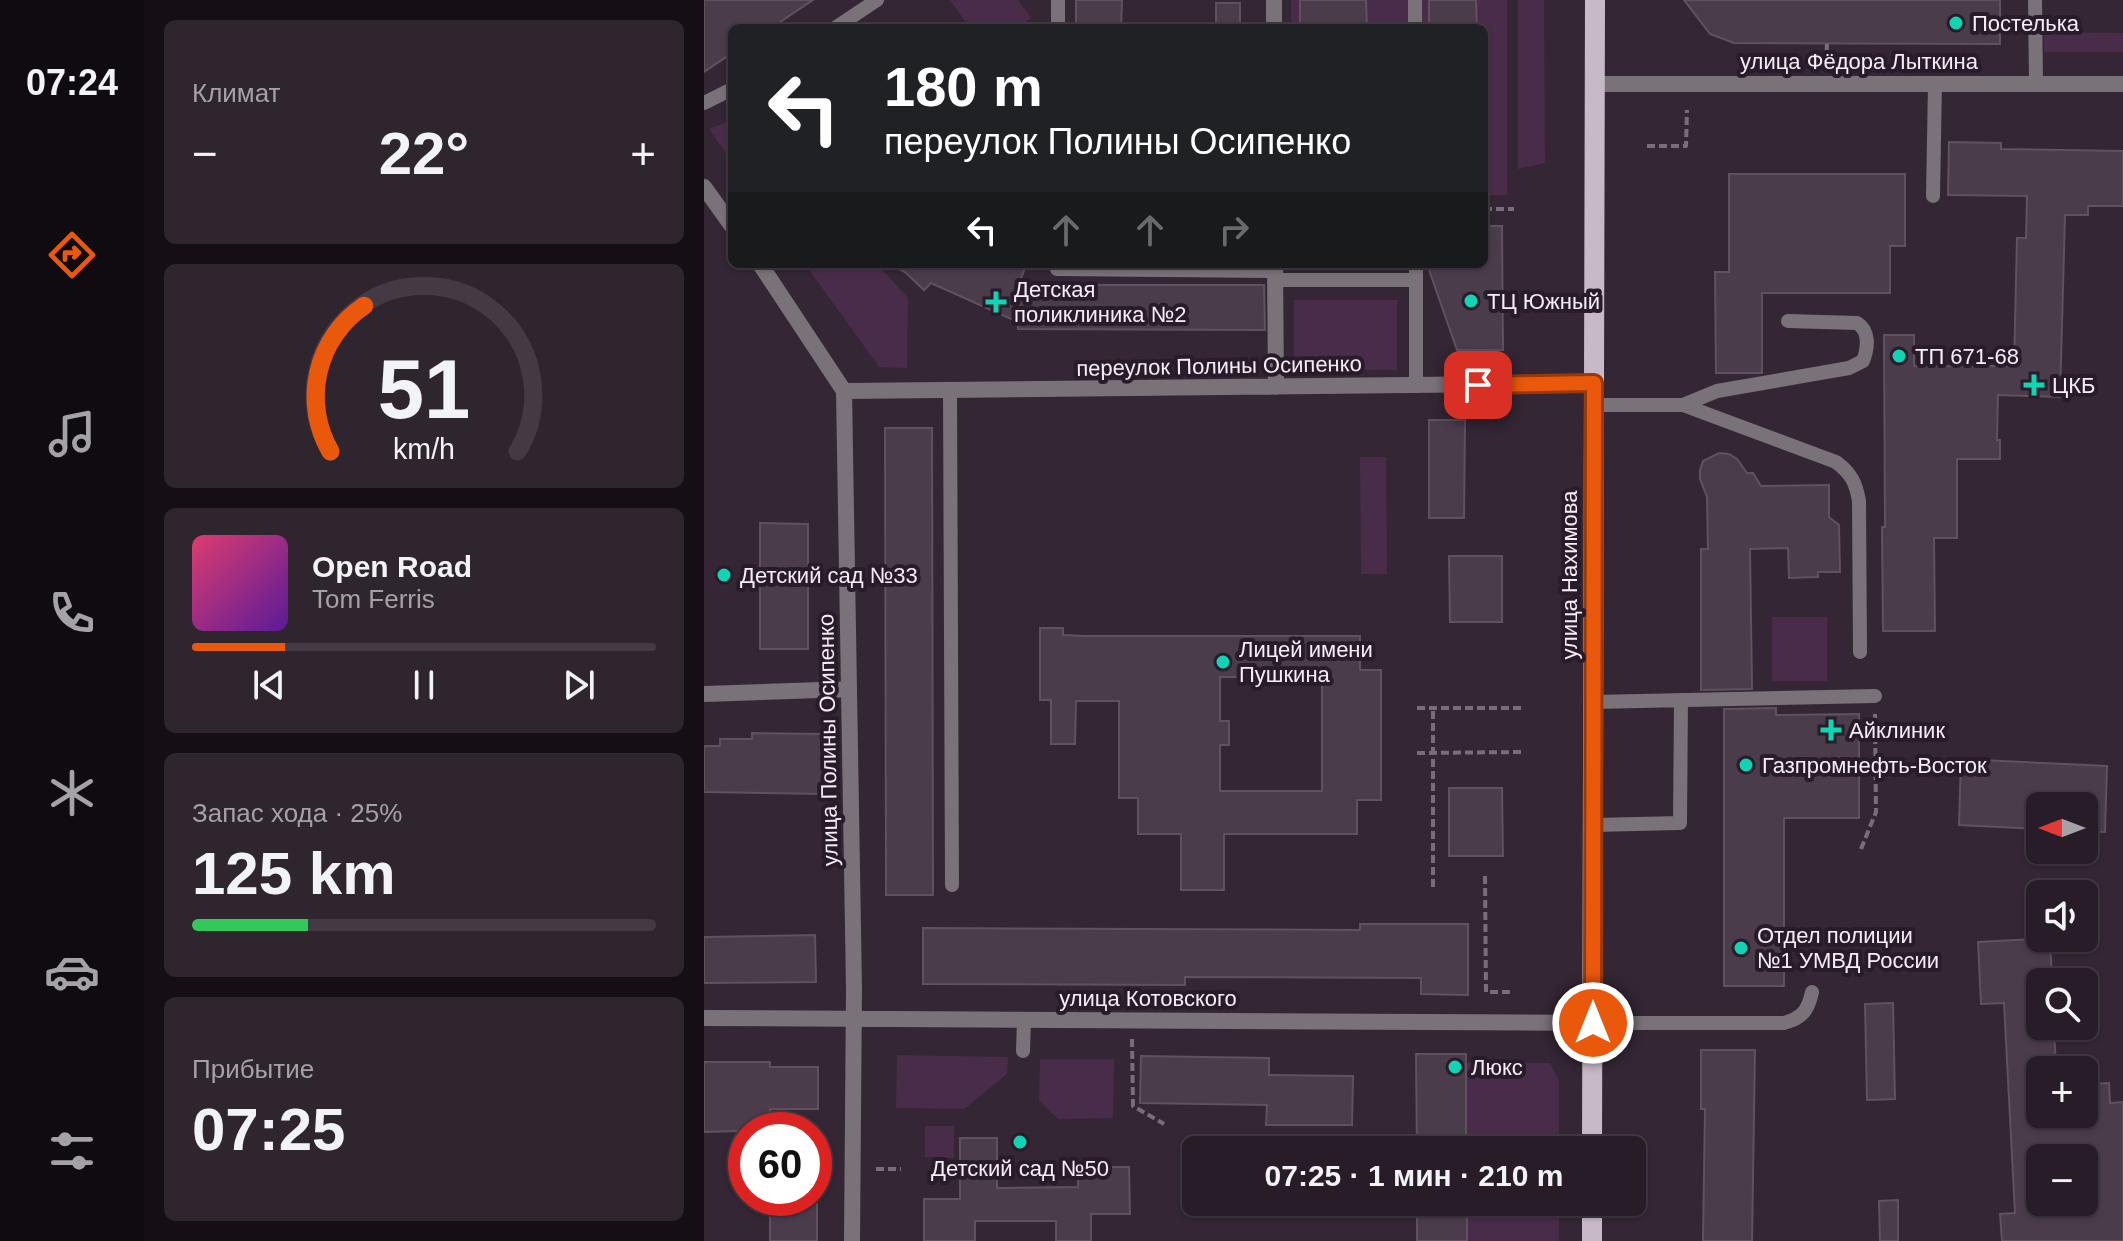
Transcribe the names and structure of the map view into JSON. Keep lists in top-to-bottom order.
{
  "streets": {
    "main road": ["улица Нахимова"],
    "street": [
      "улица Фёдора Лыткина",
      "переулок Полины Осипенко",
      "улица Полины Осипенко",
      "улица Котовского"
    ]
  },
  "crossings": [
    ["улица Фёдора Лыткина", "улица Нахимова"],
    ["переулок Полины Осипенко", "улица Нахимова"],
    ["переулок Полины Осипенко", "улица Полины Осипенко"],
    ["улица Нахимова", "улица Котовского"],
    ["улица Полины Осипенко", "улица Котовского"]
  ],
  "places": {
    "other": [
      "Постелька",
      "ТЦ Южный",
      "ТП 671-68",
      "Детский сад №33",
      "Лицей имени Пушкина",
      "Газпромнефть-Восток",
      "Отдел полиции №1 УМВД России",
      "Люкс",
      "Детский сад №50"
    ],
    "health": ["Детская поликлиника №2", "ЦКБ", "Айклиник"]
  },
  "north": "left",
  "page": {
    "tabs": "07:24",
    "tile": [
      "Климат",
      ["Запас хода · 25%", "125 km"],
      ["Прибытие", "07:25"]
    ],
    "turn": ["180 m", "переулок Полины Осипенко"],
    "heat": ["−", "22°", "+"],
    "song": ["Open Road", "Tom Ferris"],
    "map_buttons": ["+", "−"],
    "limit": "60",
    "trip": "07:25 · 1 мин · 210 m",
    "gauge": ["51", "km/h"]
  }
}
